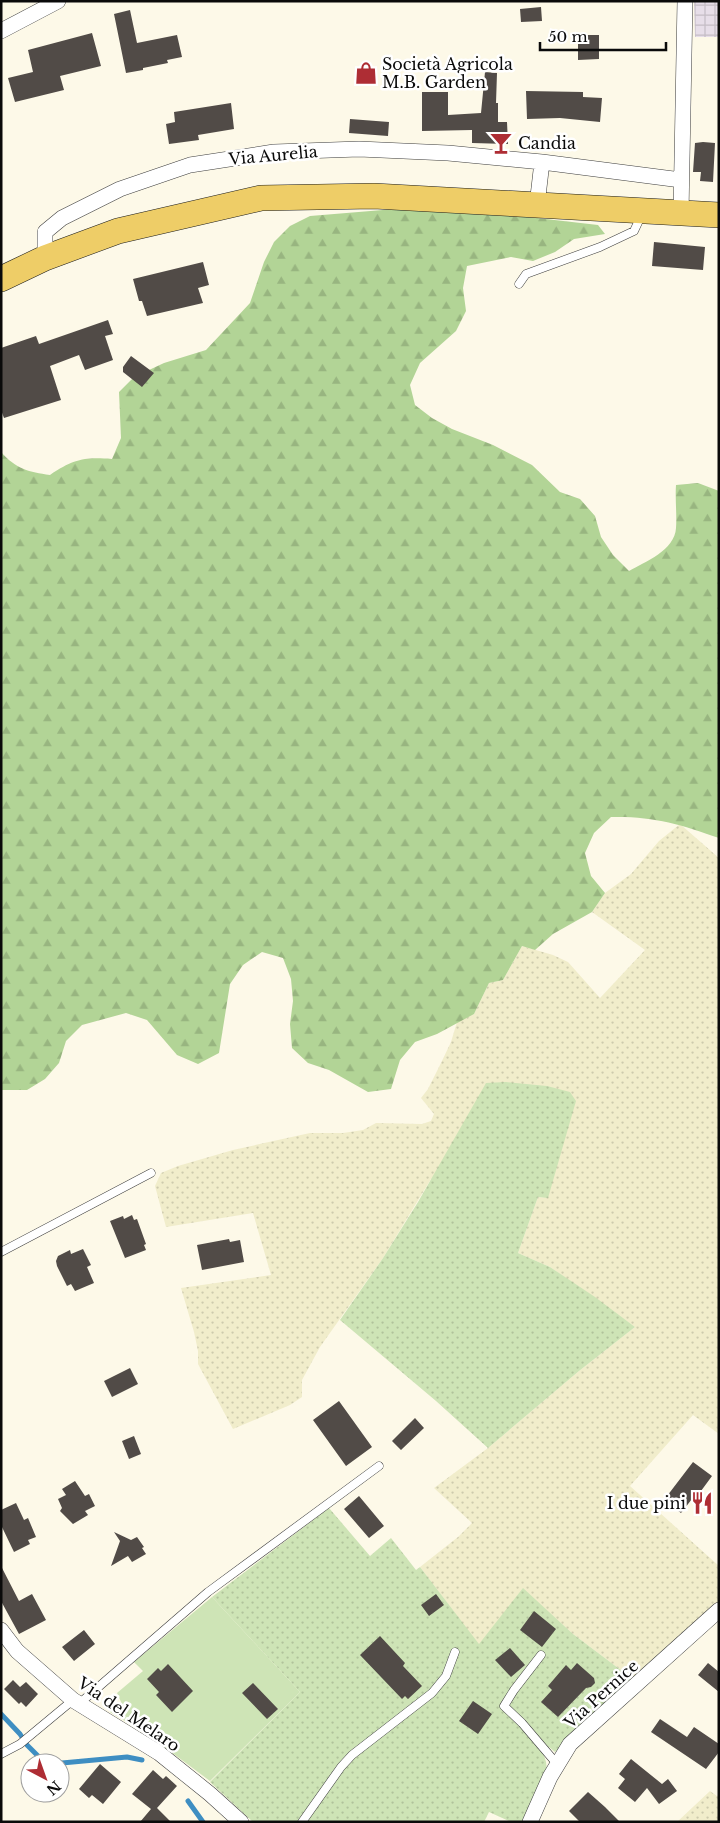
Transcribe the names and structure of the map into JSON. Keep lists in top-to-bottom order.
{
  "streets": {
    "street": ["Via Aurelia", "Via Pernice", "Via del Melaro"]
  },
  "places": {
    "shop": ["Società Agricola M.B. Garden"],
    "bar": ["Candia"],
    "restaurant": ["I due pini"]
  },
  "scale_bar": "50 m",
  "north": "bottom right"
}
